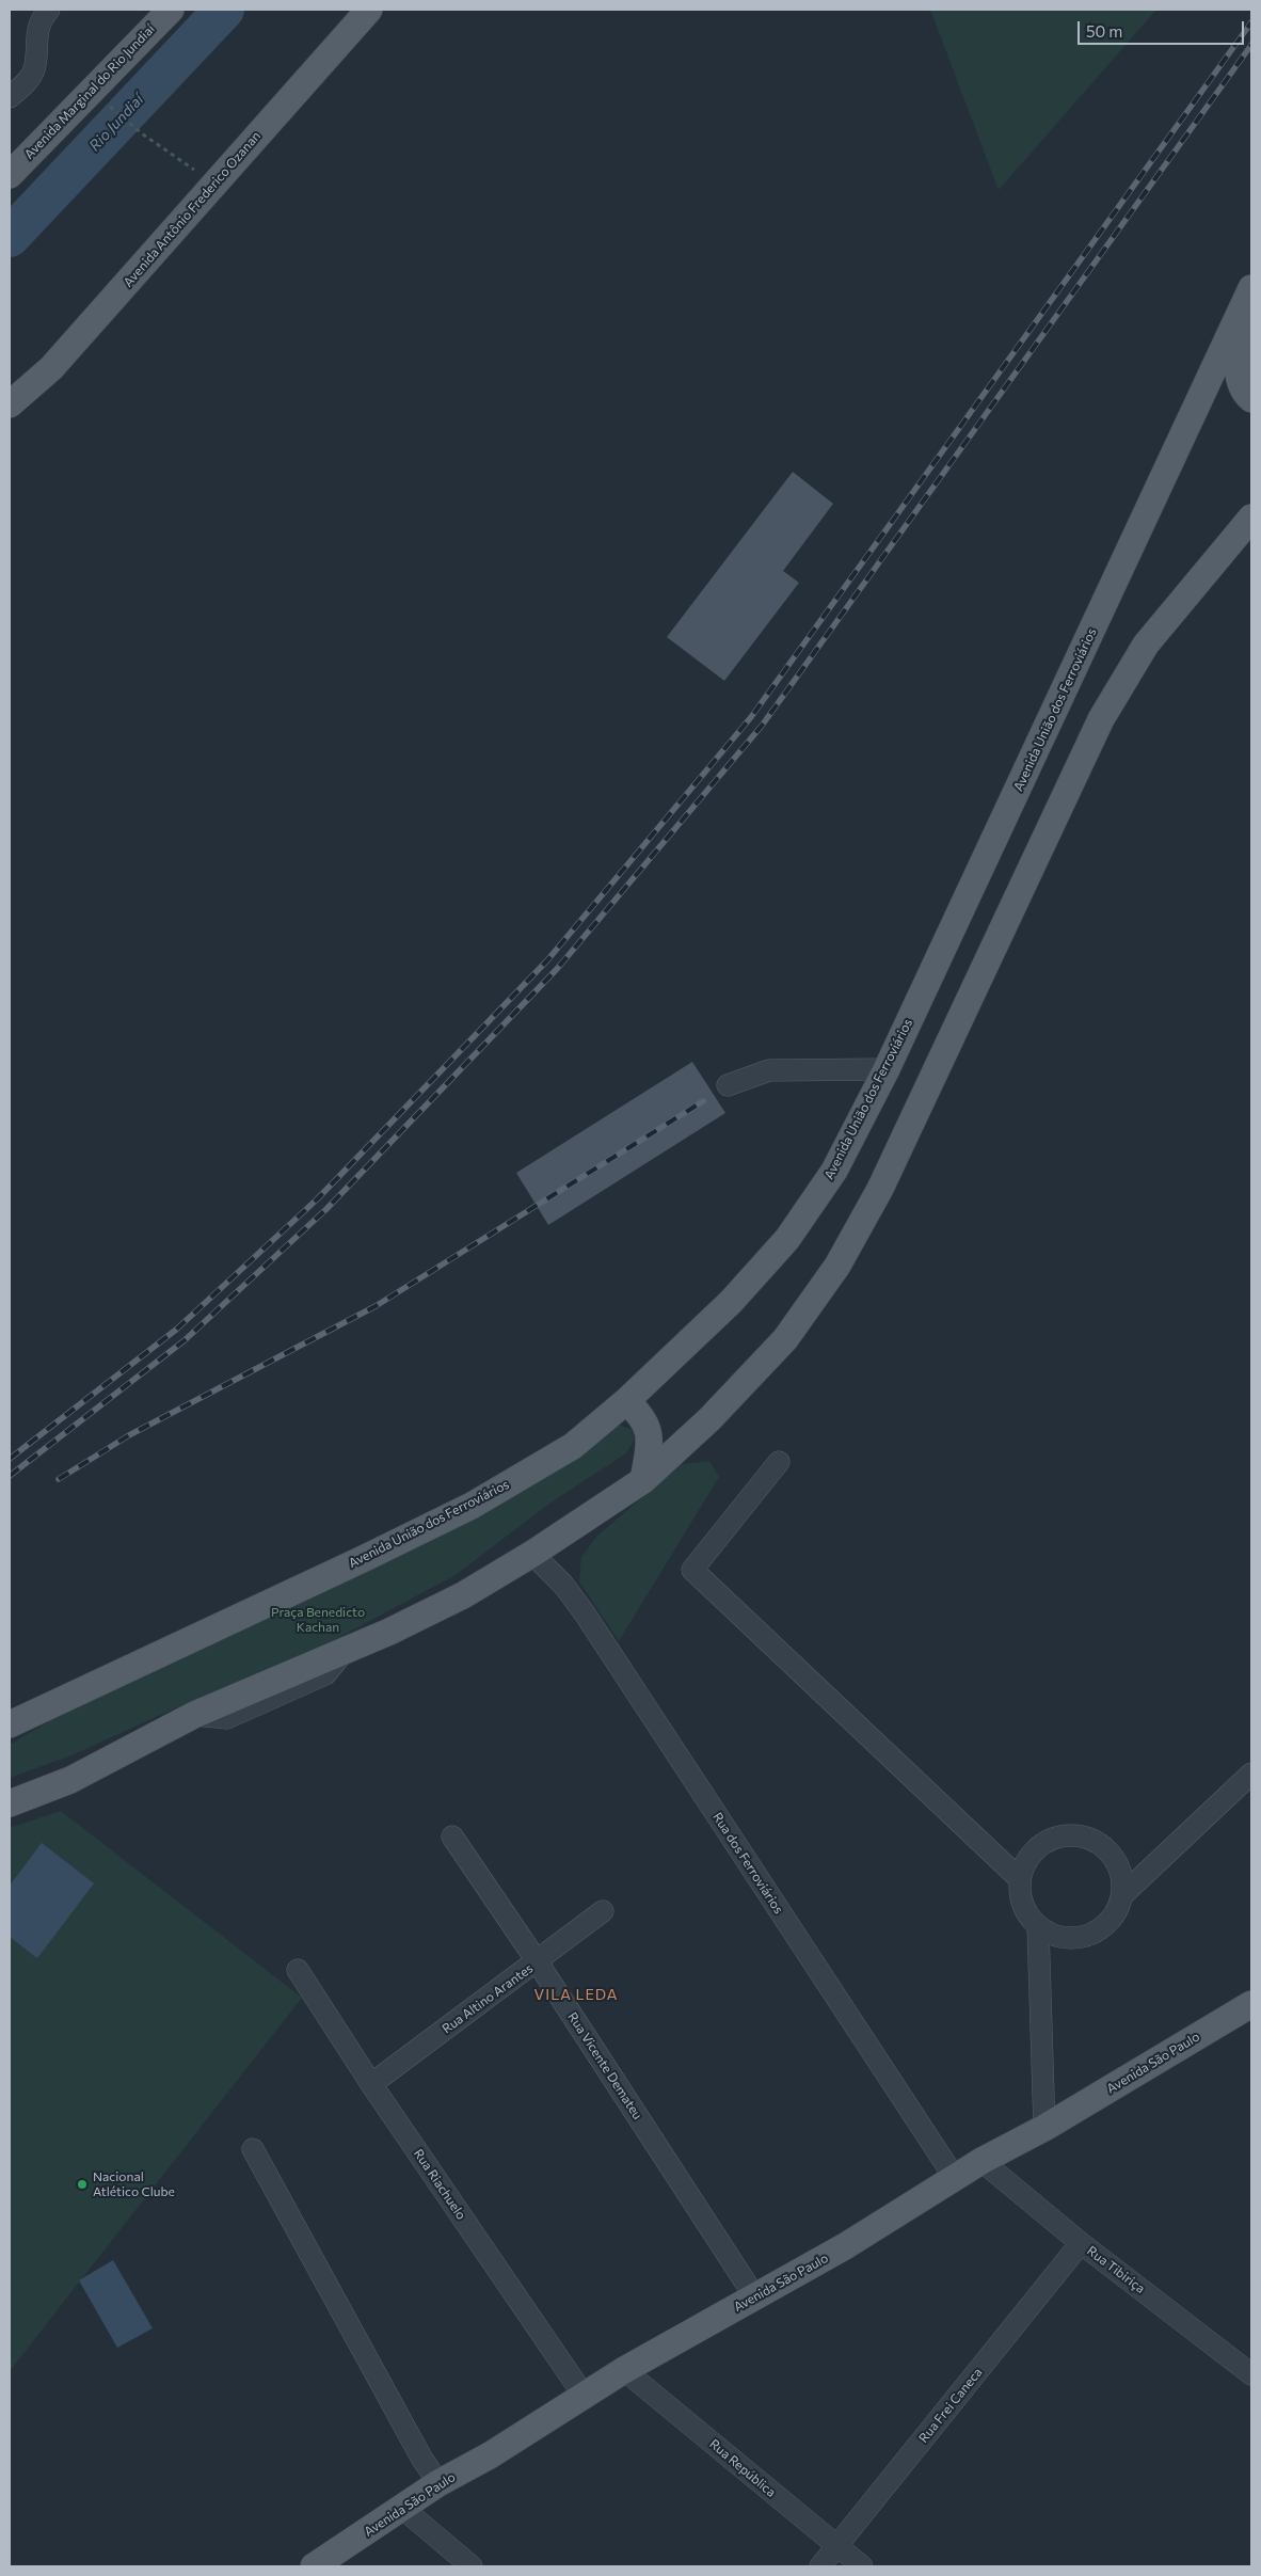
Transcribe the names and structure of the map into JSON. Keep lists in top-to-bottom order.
{
  "streets": {
    "main road": [
      "Avenida Marginal do Rio Jundiaí",
      "Avenida Antônio Frederico Ozanan",
      "Avenida União dos Ferroviários",
      "Avenida São Paulo"
    ],
    "street": [
      "Rua dos Ferroviários",
      "Rua Altino Arantes",
      "Rua Vicente Demateu",
      "Rua Riachuelo",
      "Rua Tibiriça",
      "Rua Frei Caneca",
      "Rua República"
    ]
  },
  "crossings": [
    ["Rua dos Ferroviários", "Avenida São Paulo"],
    ["Rua Altino Arantes", "Rua Vicente Demateu"],
    ["Rua Altino Arantes", "Rua Riachuelo"],
    ["Avenida São Paulo", "Rua Vicente Demateu"],
    ["Avenida São Paulo", "Rua Riachuelo"],
    ["Avenida São Paulo", "Rua Tibiriça"],
    ["Avenida São Paulo", "Rua República"],
    ["Rua Tibiriça", "Rua Frei Caneca"],
    ["Rua Frei Caneca", "Rua República"]
  ],
  "districts": ["VILA LEDA"],
  "water": ["Rio Jundiaí"],
  "parks": ["Praça Benedicto Kachan"],
  "places": ["Nacional Atlético Clube"],
  "scale_bar": "50 m"
}
